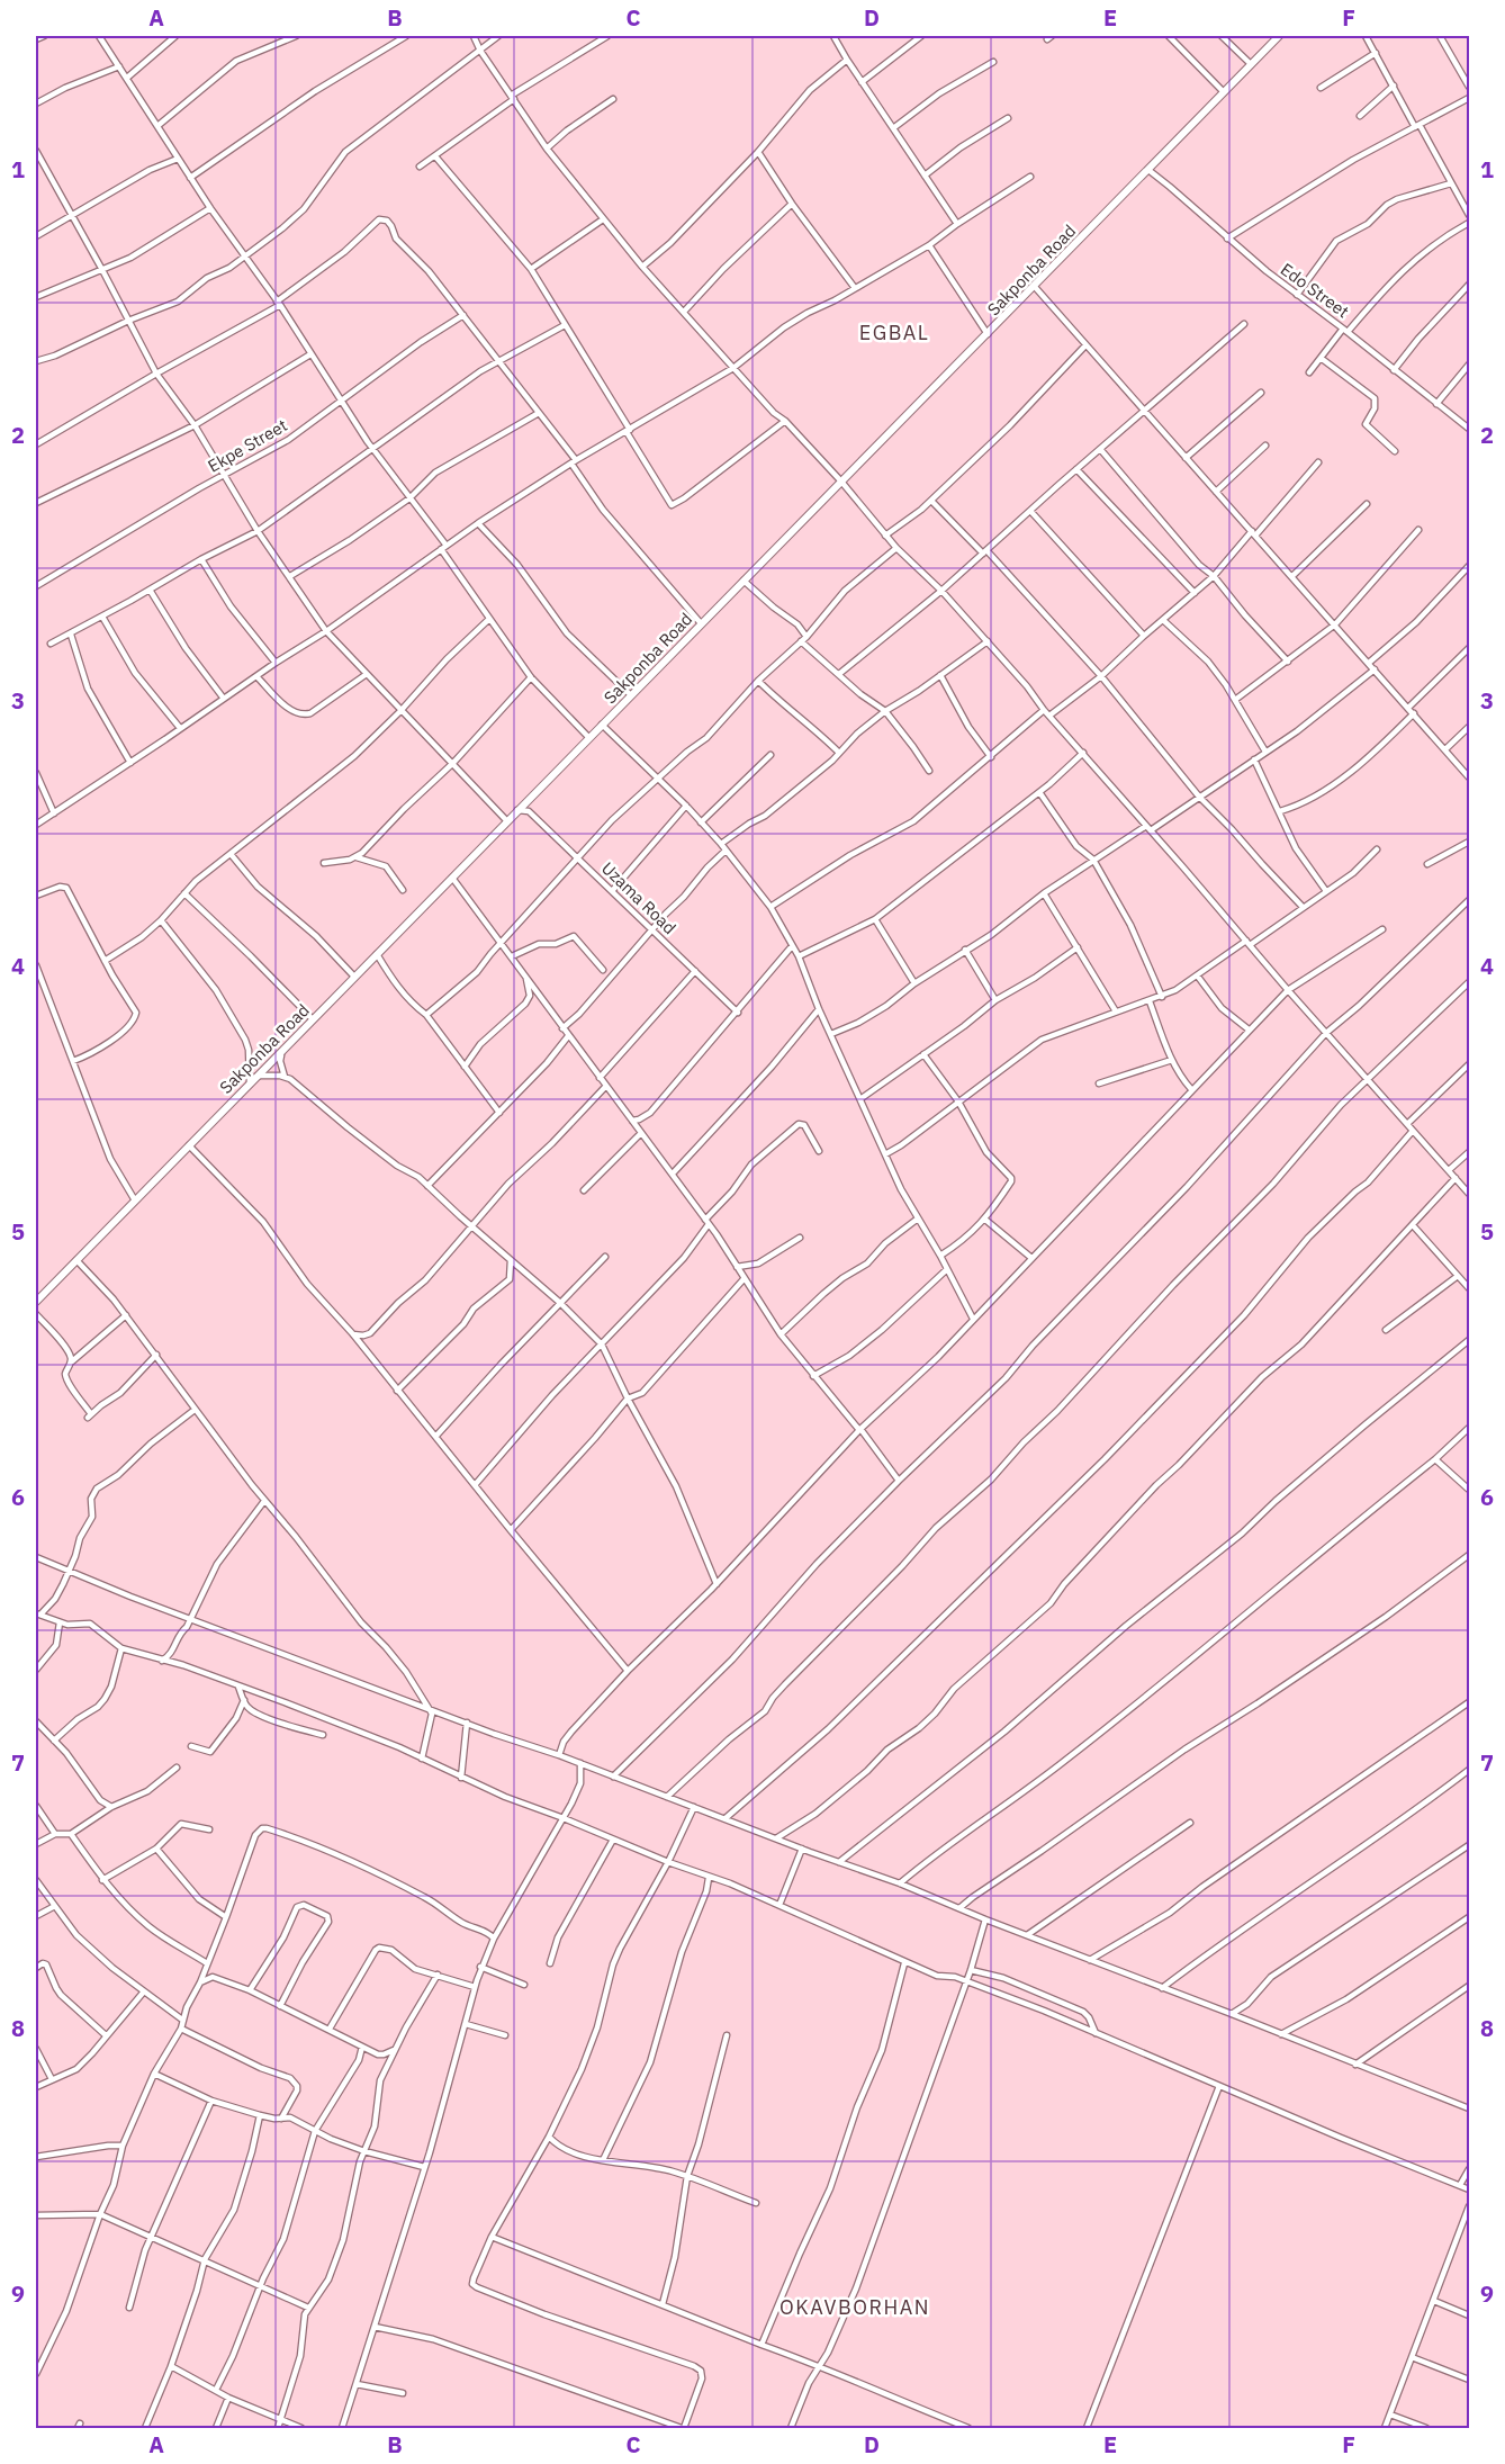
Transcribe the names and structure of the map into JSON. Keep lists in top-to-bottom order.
{
  "streets": {
    "main road": ["Sakponba Road"],
    "street": ["Edo Street", "Ekpe Street", "Uzama Road"]
  },
  "crossings": [
    ["Sakponba Road", "Edo Street"],
    ["Sakponba Road", "Uzama Road"]
  ],
  "districts": ["EGBAL", "OKAVBORHAN"],
  "grid": {
    "columns": [
      "A",
      "B",
      "C",
      "D",
      "E",
      "F"
    ],
    "rows": [
      "1",
      "2",
      "3",
      "4",
      "5",
      "6",
      "7",
      "8",
      "9"
    ]
  }
}
